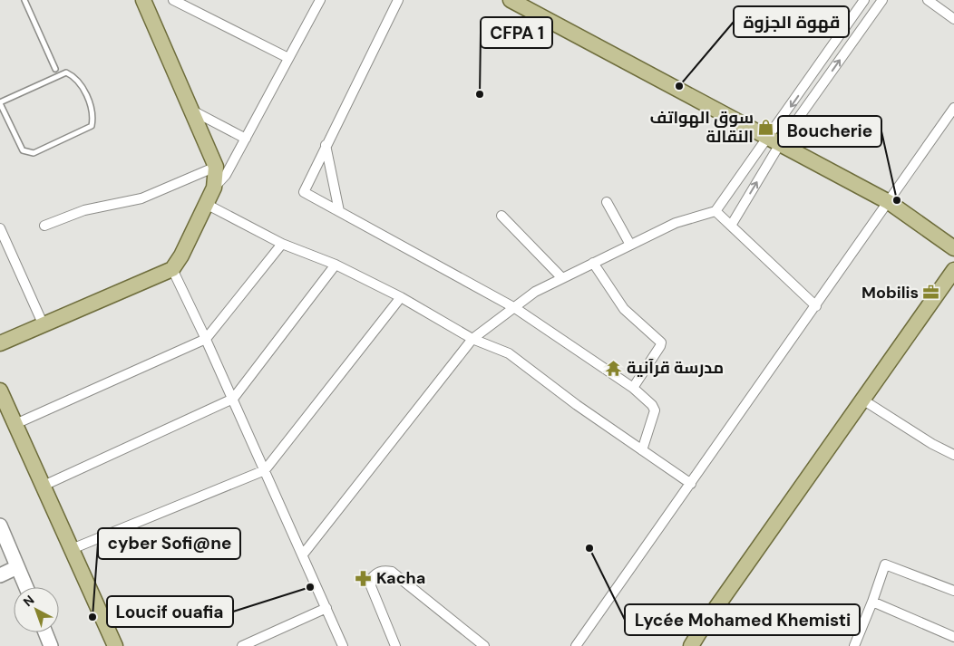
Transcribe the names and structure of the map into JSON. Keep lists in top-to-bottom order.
{
  "places": {
    "other": [
      "قهوة الجزوة",
      "CFPA 1",
      "Boucherie",
      "Lycée Mohamed Khemisti",
      "Loucif ouafia",
      "cyber Sofi@ne"
    ],
    "shop": ["سوق الهواتف النقالة"],
    "office": ["Mobilis"],
    "temple": ["مدرسة قرآنية"],
    "pharmacy": ["Kacha"]
  },
  "north": "top left"
}
